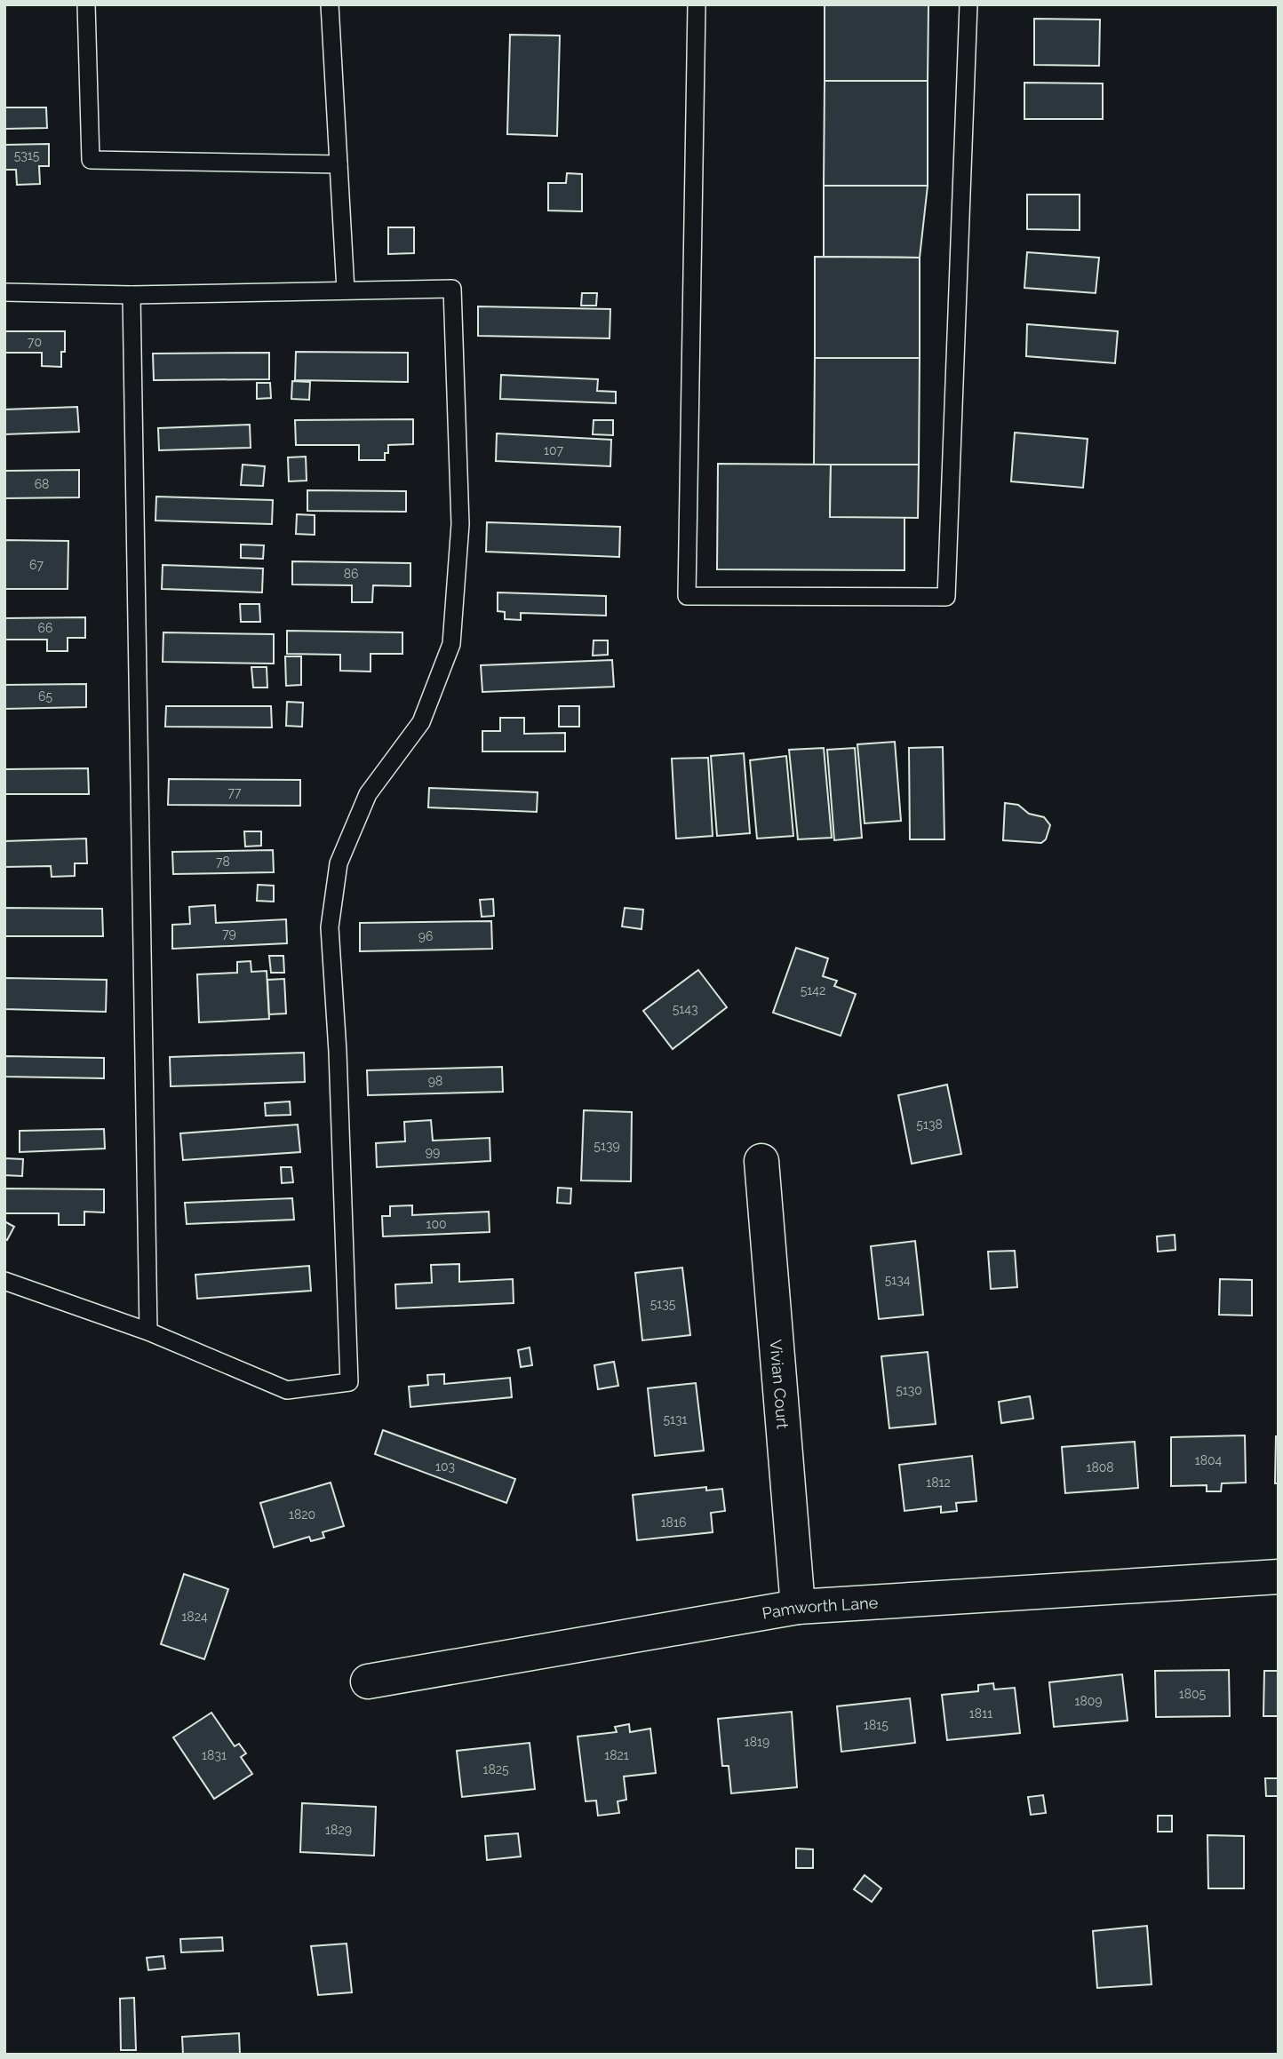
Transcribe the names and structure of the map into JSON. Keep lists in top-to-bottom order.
{
  "streets": {
    "street": ["Vivian Court", "Pamworth Lane"]
  },
  "crossings": [
    ["Vivian Court", "Pamworth Lane"]
  ],
  "house_numbers": [
    "5315",
    "70",
    "107",
    "68",
    "67",
    "86",
    "66",
    "65",
    "77",
    "78",
    "79",
    "96",
    "5142",
    "5143",
    "98",
    "5138",
    "5139",
    "99",
    "100",
    "5134",
    "5135",
    "5130",
    "5131",
    "1804",
    "103",
    "1808",
    "1812",
    "1820",
    "1816",
    "1824",
    "1805",
    "1809",
    "1811",
    "1815",
    "1819",
    "1831",
    "1821",
    "1825",
    "1829"
  ]
}
